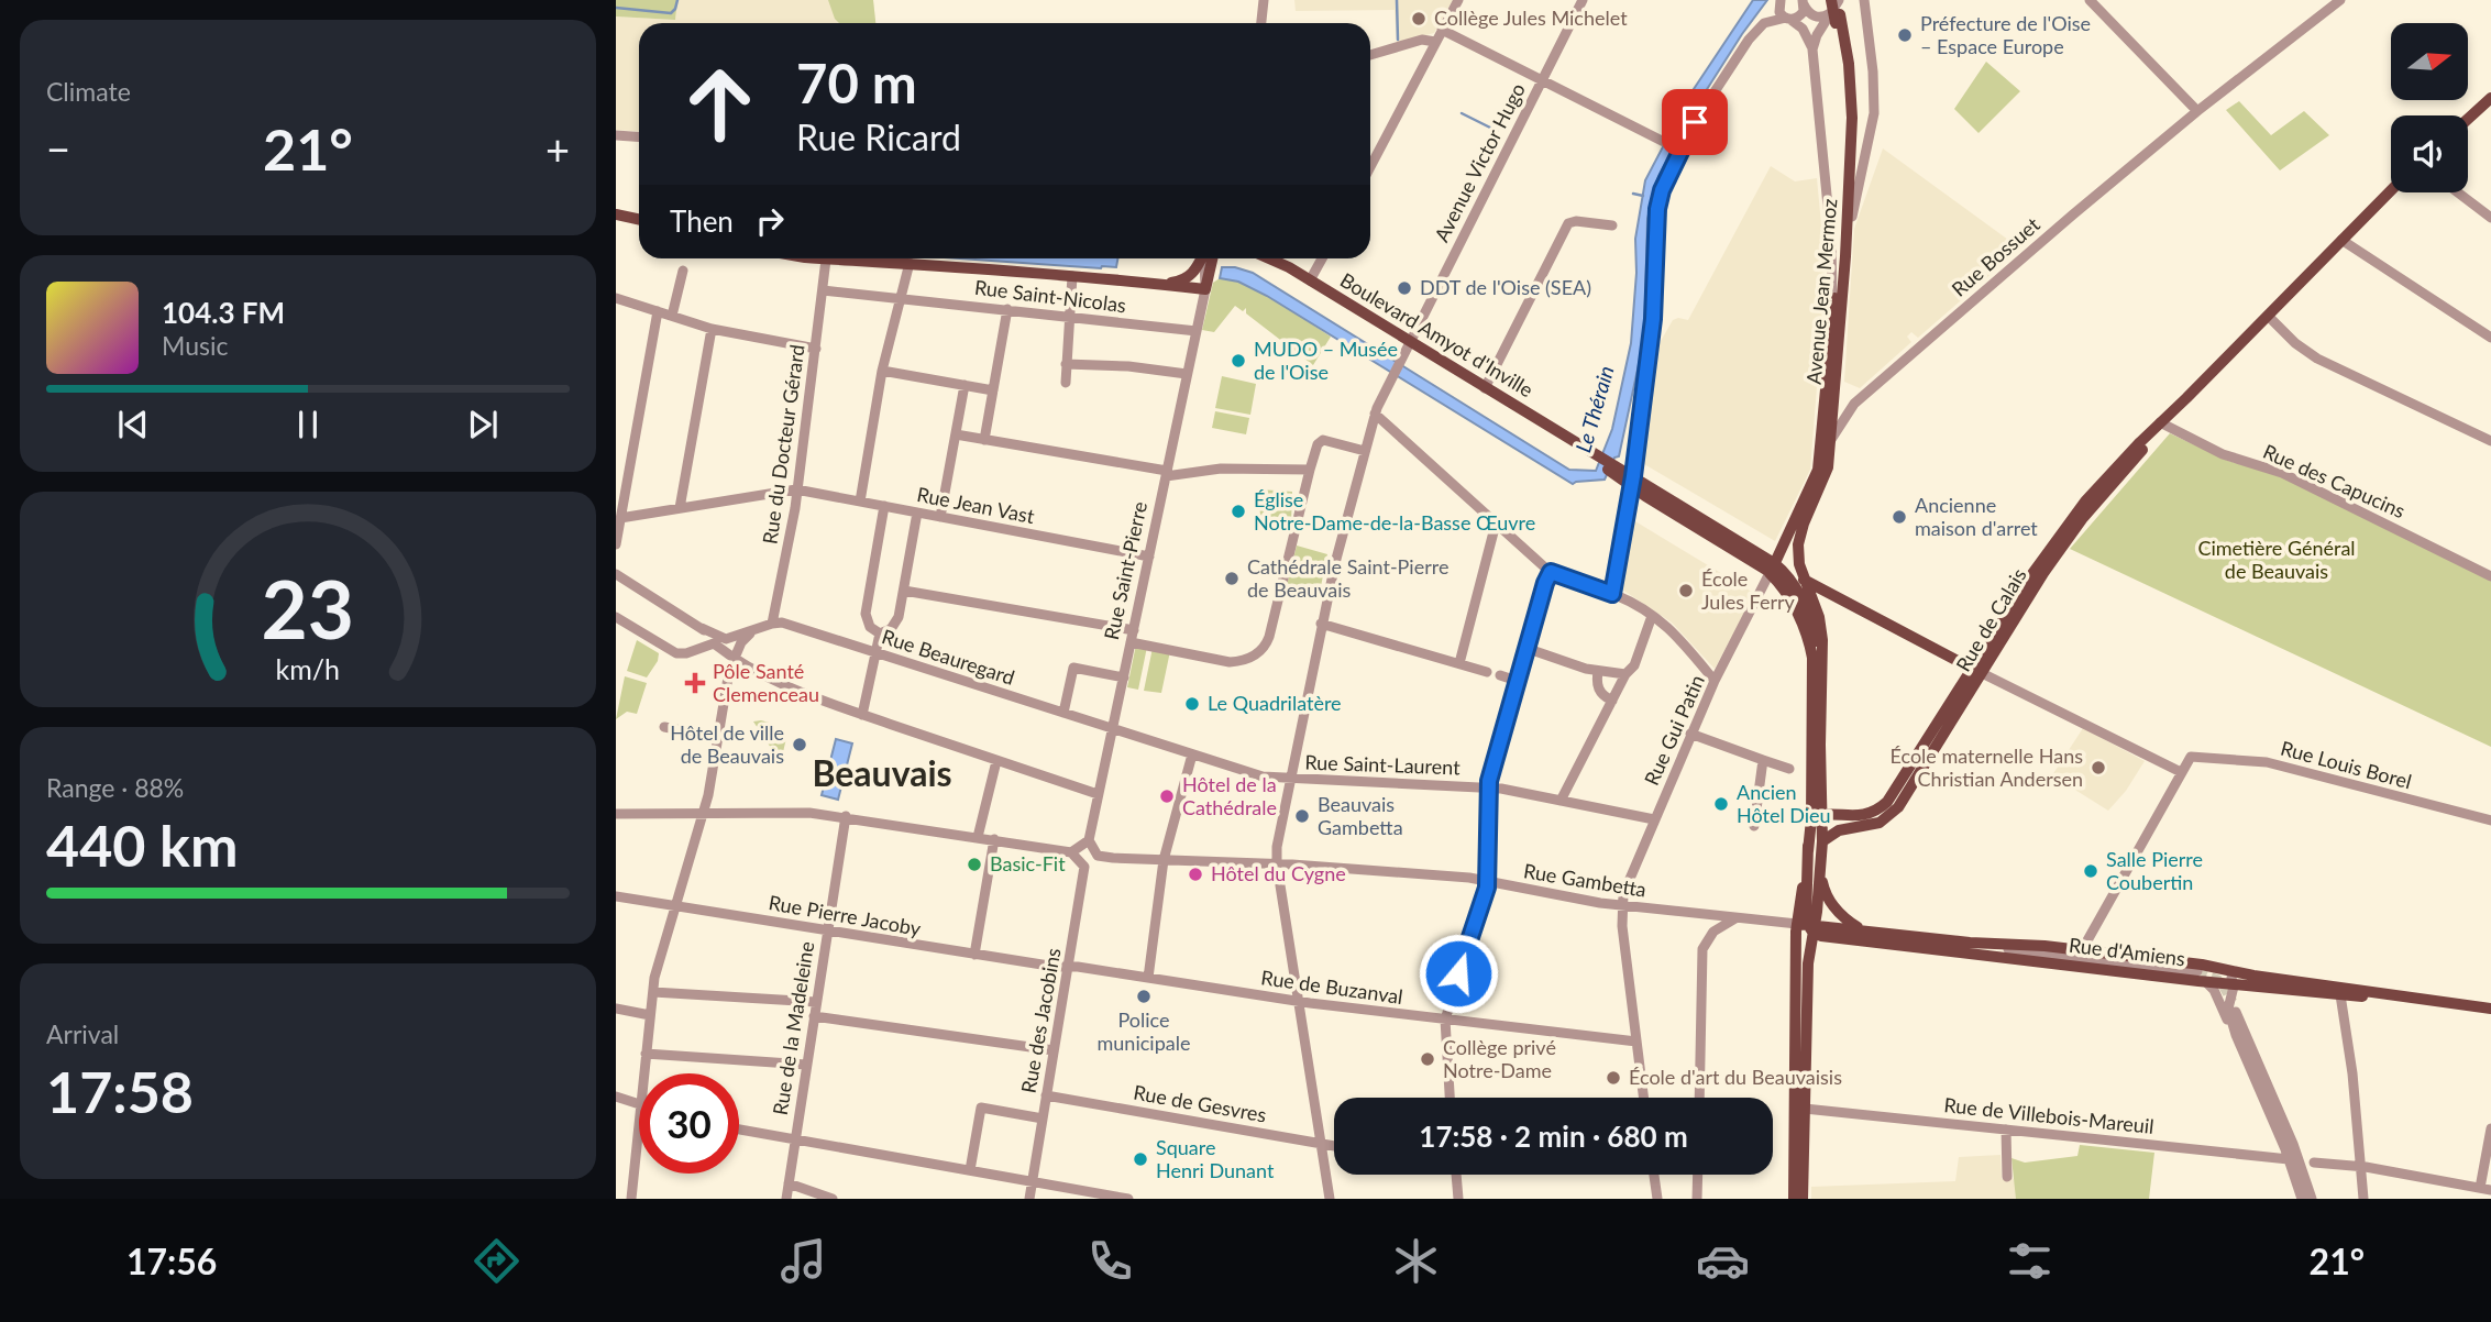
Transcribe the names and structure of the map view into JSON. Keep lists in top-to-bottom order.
{
  "streets": {
    "main road": [
      "Avenue Jean Mermoz",
      "Boulevard Amyot d'Inville",
      "Rue Saint-Pierre",
      "Rue de Calais",
      "Rue d'Amiens"
    ],
    "street": [
      "Avenue Victor Hugo",
      "Rue Bossuet",
      "Rue Saint-Nicolas",
      "Rue du Docteur Gérard",
      "Rue des Capucins",
      "Rue Jean Vast",
      "Rue Beauregard",
      "Rue Gui Patin",
      "Rue Saint-Laurent",
      "Rue Louis Borel",
      "Rue Gambetta",
      "Rue Pierre Jacoby",
      "Rue de Buzanval",
      "Rue des Jacobins",
      "Rue de la Madeleine",
      "Rue de Gesvres",
      "Rue de Villebois-Mareuil"
    ]
  },
  "crossings": [
    ["Avenue Victor Hugo", "Boulevard Amyot d'Inville"],
    ["Avenue Victor Hugo", "Rue Saint-Laurent"],
    ["Avenue Victor Hugo", "Rue Gambetta"],
    ["Avenue Victor Hugo", "Rue de Buzanval"],
    ["Avenue Victor Hugo", "Rue de Gesvres"],
    ["Rue Bossuet", "Avenue Jean Mermoz"],
    ["Avenue Jean Mermoz", "Boulevard Amyot d'Inville"],
    ["Avenue Jean Mermoz", "Rue Gui Patin"],
    ["Rue Saint-Nicolas", "Rue du Docteur Gérard"],
    ["Rue Saint-Nicolas", "Rue Saint-Pierre"],
    ["Boulevard Amyot d'Inville", "Rue Gui Patin"],
    ["Rue du Docteur Gérard", "Rue Jean Vast"],
    ["Rue du Docteur Gérard", "Rue Beauregard"],
    ["Rue des Capucins", "Rue de Calais"],
    ["Rue Jean Vast", "Rue Saint-Pierre"],
    ["Rue Saint-Pierre", "Rue Beauregard"],
    ["Rue Beauregard", "Rue Saint-Laurent"],
    ["Rue Gui Patin", "Rue Saint-Laurent"],
    ["Rue Gui Patin", "Rue Gambetta"],
    ["Rue Gambetta", "Rue d'Amiens"],
    ["Rue Pierre Jacoby", "Rue de Buzanval"],
    ["Rue Pierre Jacoby", "Rue des Jacobins"],
    ["Rue Pierre Jacoby", "Rue de la Madeleine"],
    ["Rue de Buzanval", "Rue des Jacobins"],
    ["Rue des Jacobins", "Rue de Gesvres"]
  ],
  "districts": ["Beauvais"],
  "water": ["Le Thérain"],
  "parks": ["Cimetière Général de Beauvais"],
  "places": {
    "other": [
      "Collège Jules Michelet",
      "Préfecture de l'Oise – Espace Europe",
      "DDT de l'Oise (SEA)",
      "MUDO – Musée de l'Oise",
      "Église Notre-Dame-de-la-Basse Œuvre",
      "Ancienne maison d'arret",
      "Cathédrale Saint-Pierre de Beauvais",
      "École Jules Ferry",
      "Le Quadrilatère",
      "Hôtel de ville de Beauvais",
      "École maternelle Hans Christian Andersen",
      "Hôtel de la Cathédrale",
      "Ancien Hôtel Dieu",
      "Beauvais Gambetta",
      "Basic-Fit",
      "Salle Pierre Coubertin",
      "Hôtel du Cygne",
      "Police municipale",
      "Collège privé Notre-Dame",
      "École d'art du Beauvaisis",
      "Square Henri Dunant"
    ],
    "health": ["Pôle Santé Clemenceau"]
  },
  "north": "right",
  "page": {
    "tile": [
      "Climate",
      ["Range · 88%", "440 km"],
      ["Arrival", "17:58"]
    ],
    "turn": ["70 m", "Rue Ricard"],
    "heat": ["−", "21°", "+"],
    "then": "Then",
    "song": ["104.3 FM", "Music"],
    "limit": "30",
    "trip": "17:58 · 2 min · 680 m",
    "tabs": ["17:56", "21°"],
    "gauge": ["23", "km/h"]
  }
}
